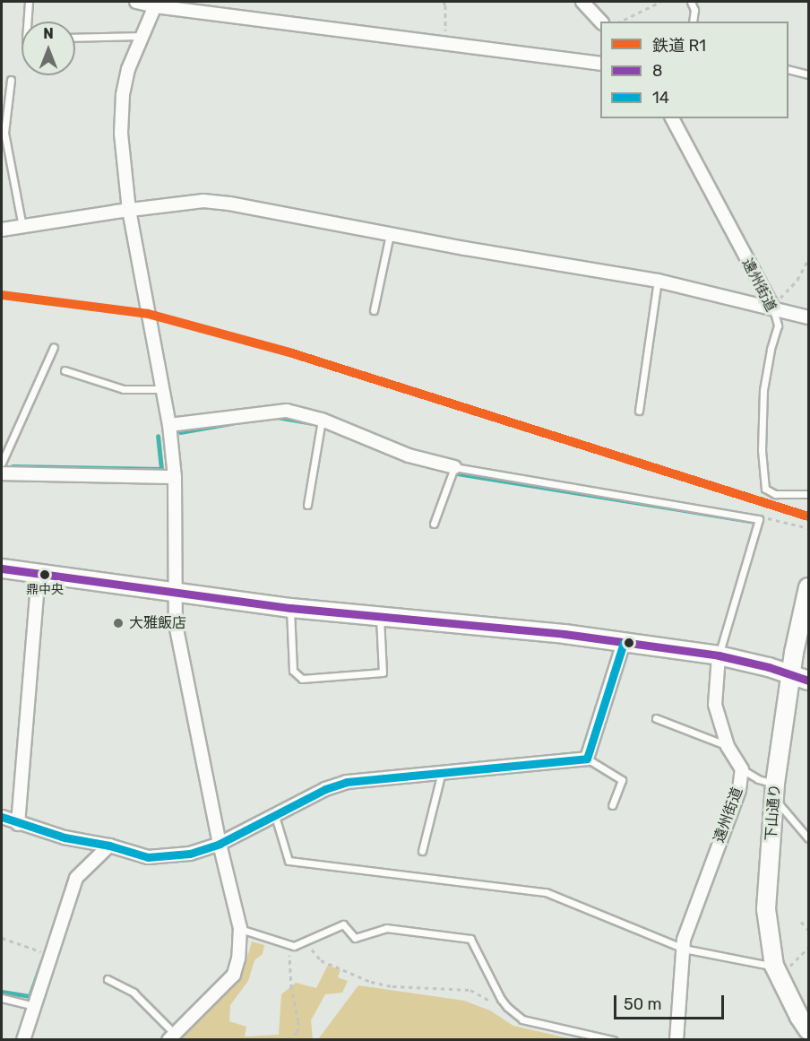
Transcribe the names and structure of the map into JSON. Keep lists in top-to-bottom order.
{
  "streets": {
    "main road": ["下山通り"],
    "street": ["遠州街道"]
  },
  "places": ["鼎中央", "大雅飯店"],
  "lines": ["rail line R1", "transit line 8", "transit line 14"],
  "legend": ["鉄道 R1", "8", "14"],
  "scale_bar": "50 m",
  "north": "top"
}
